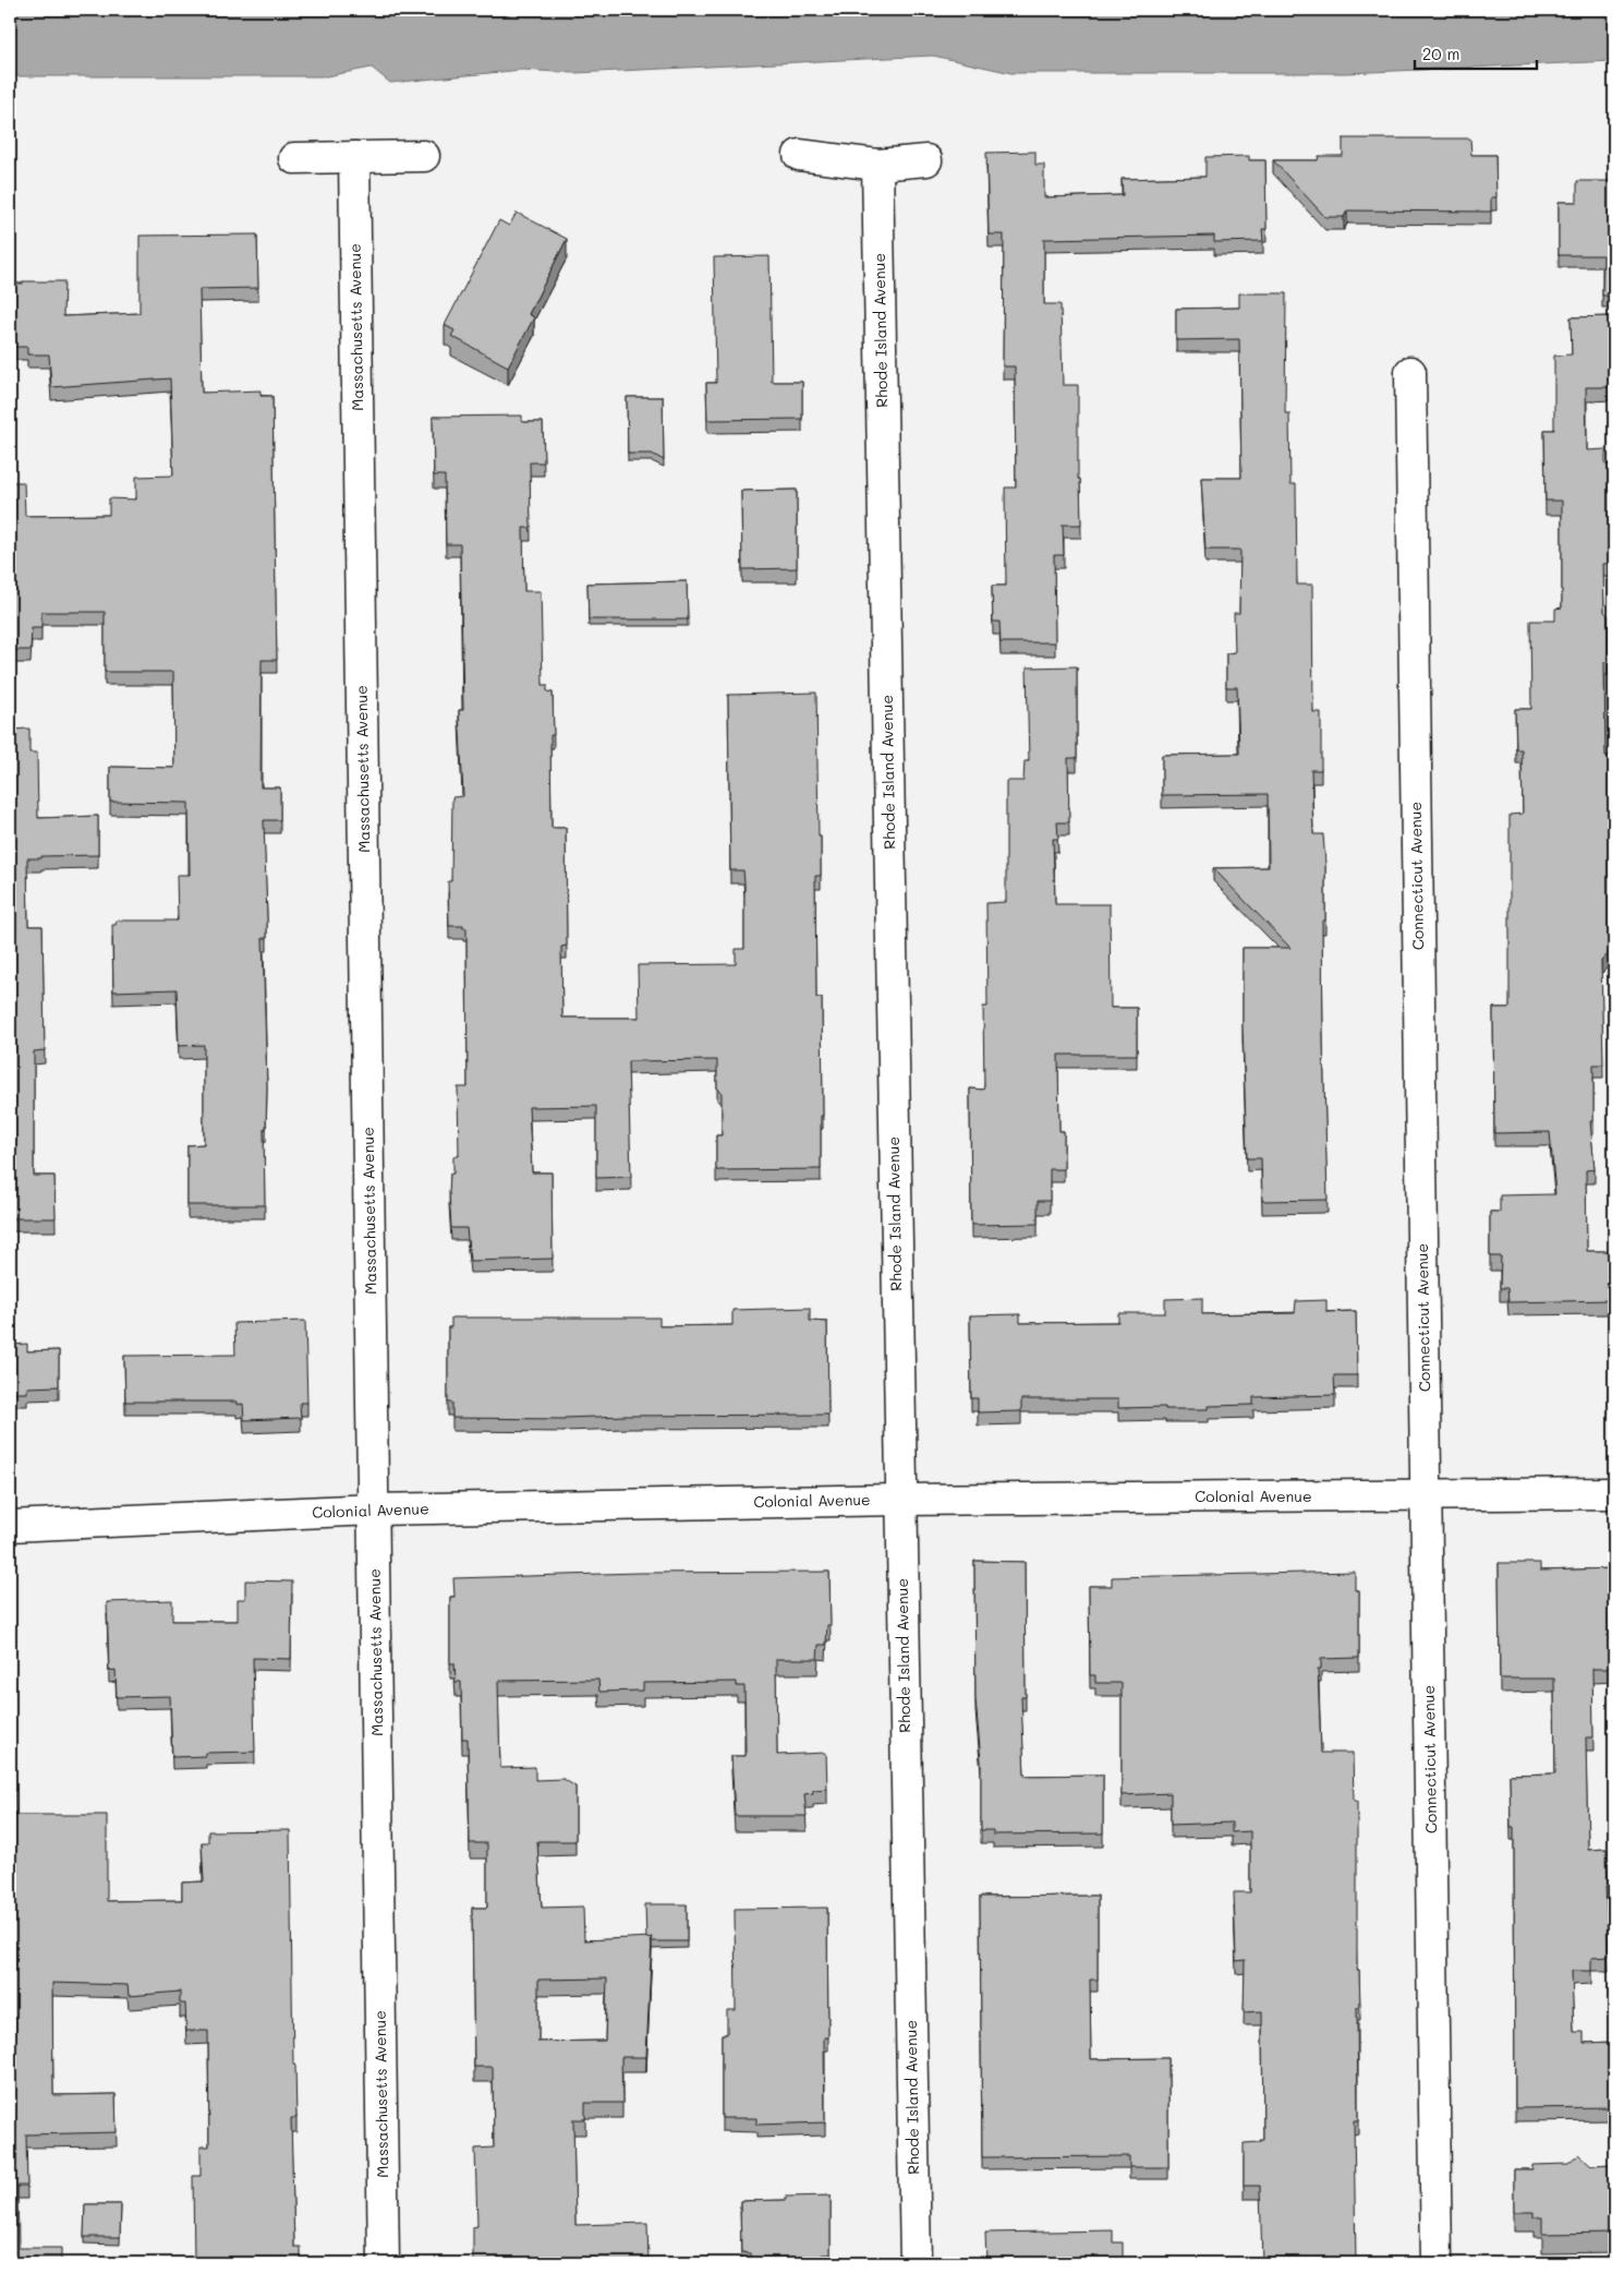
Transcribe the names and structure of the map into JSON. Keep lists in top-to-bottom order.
{
  "streets": {
    "street": [
      "Massachusetts Avenue",
      "Rhode Island Avenue",
      "Connecticut Avenue",
      "Colonial Avenue"
    ]
  },
  "crossings": [
    ["Massachusetts Avenue", "Colonial Avenue"],
    ["Rhode Island Avenue", "Colonial Avenue"],
    ["Connecticut Avenue", "Colonial Avenue"]
  ],
  "scale_bar": "20 m"
}
